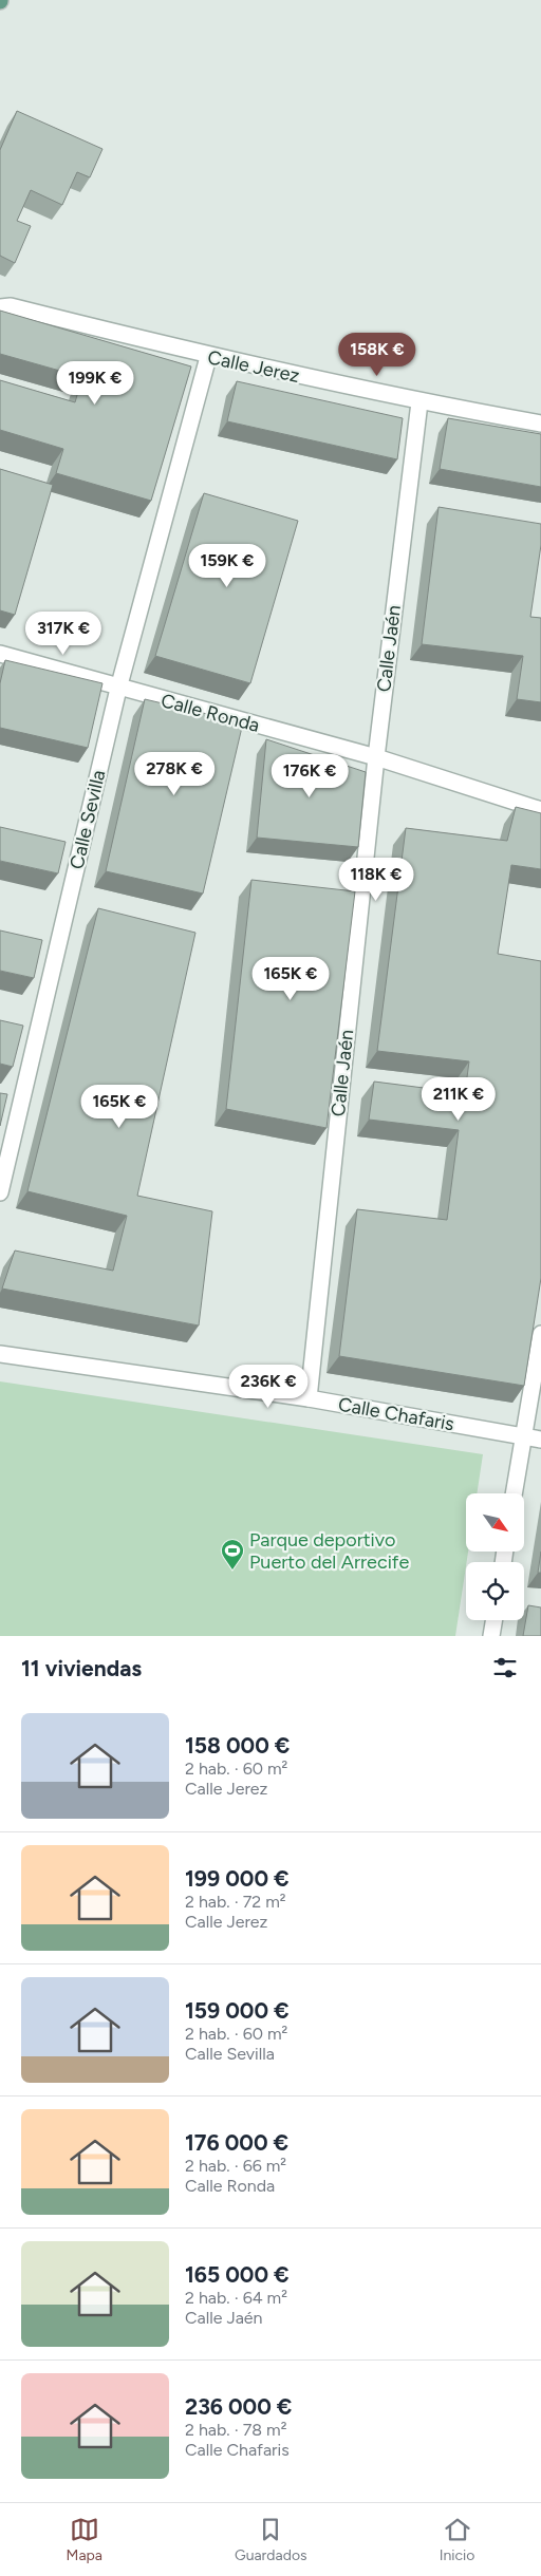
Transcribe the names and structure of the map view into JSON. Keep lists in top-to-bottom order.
{
  "streets": {
    "street": [
      "Calle Jerez",
      "Calle Jaén",
      "Calle Ronda",
      "Calle Sevilla",
      "Calle Chafaris"
    ]
  },
  "crossings": [
    ["Calle Jerez", "Calle Jaén"],
    ["Calle Jerez", "Calle Sevilla"],
    ["Calle Jaén", "Calle Ronda"],
    ["Calle Jaén", "Calle Chafaris"],
    ["Calle Ronda", "Calle Sevilla"]
  ],
  "places": {
    "sports": ["Parque deportivo Puerto del Arrecife"]
  },
  "north": "bottom right",
  "page": {
    "price": [
      "158K €",
      "199K €",
      "159K €",
      "317K €",
      "278K €",
      "176K €",
      "118K €",
      "165K €",
      "211K €",
      "165K €",
      "236K €"
    ],
    "heading": "11 viviendas",
    "list": [
      {
        "name": "158 000 €",
        "note": "2 hab. · 60 m² · Calle Jerez"
      },
      {
        "name": "199 000 €",
        "note": "2 hab. · 72 m² · Calle Jerez"
      },
      {
        "name": "159 000 €",
        "note": "2 hab. · 60 m² · Calle Sevilla"
      },
      {
        "name": "176 000 €",
        "note": "2 hab. · 66 m² · Calle Ronda"
      },
      {
        "name": "165 000 €",
        "note": "2 hab. · 64 m² · Calle Jaén"
      },
      {
        "name": "236 000 €",
        "note": "2 hab. · 78 m² · Calle Chafaris"
      }
    ],
    "tabs": ["Mapa", "Guardados", "Inicio"]
  }
}
